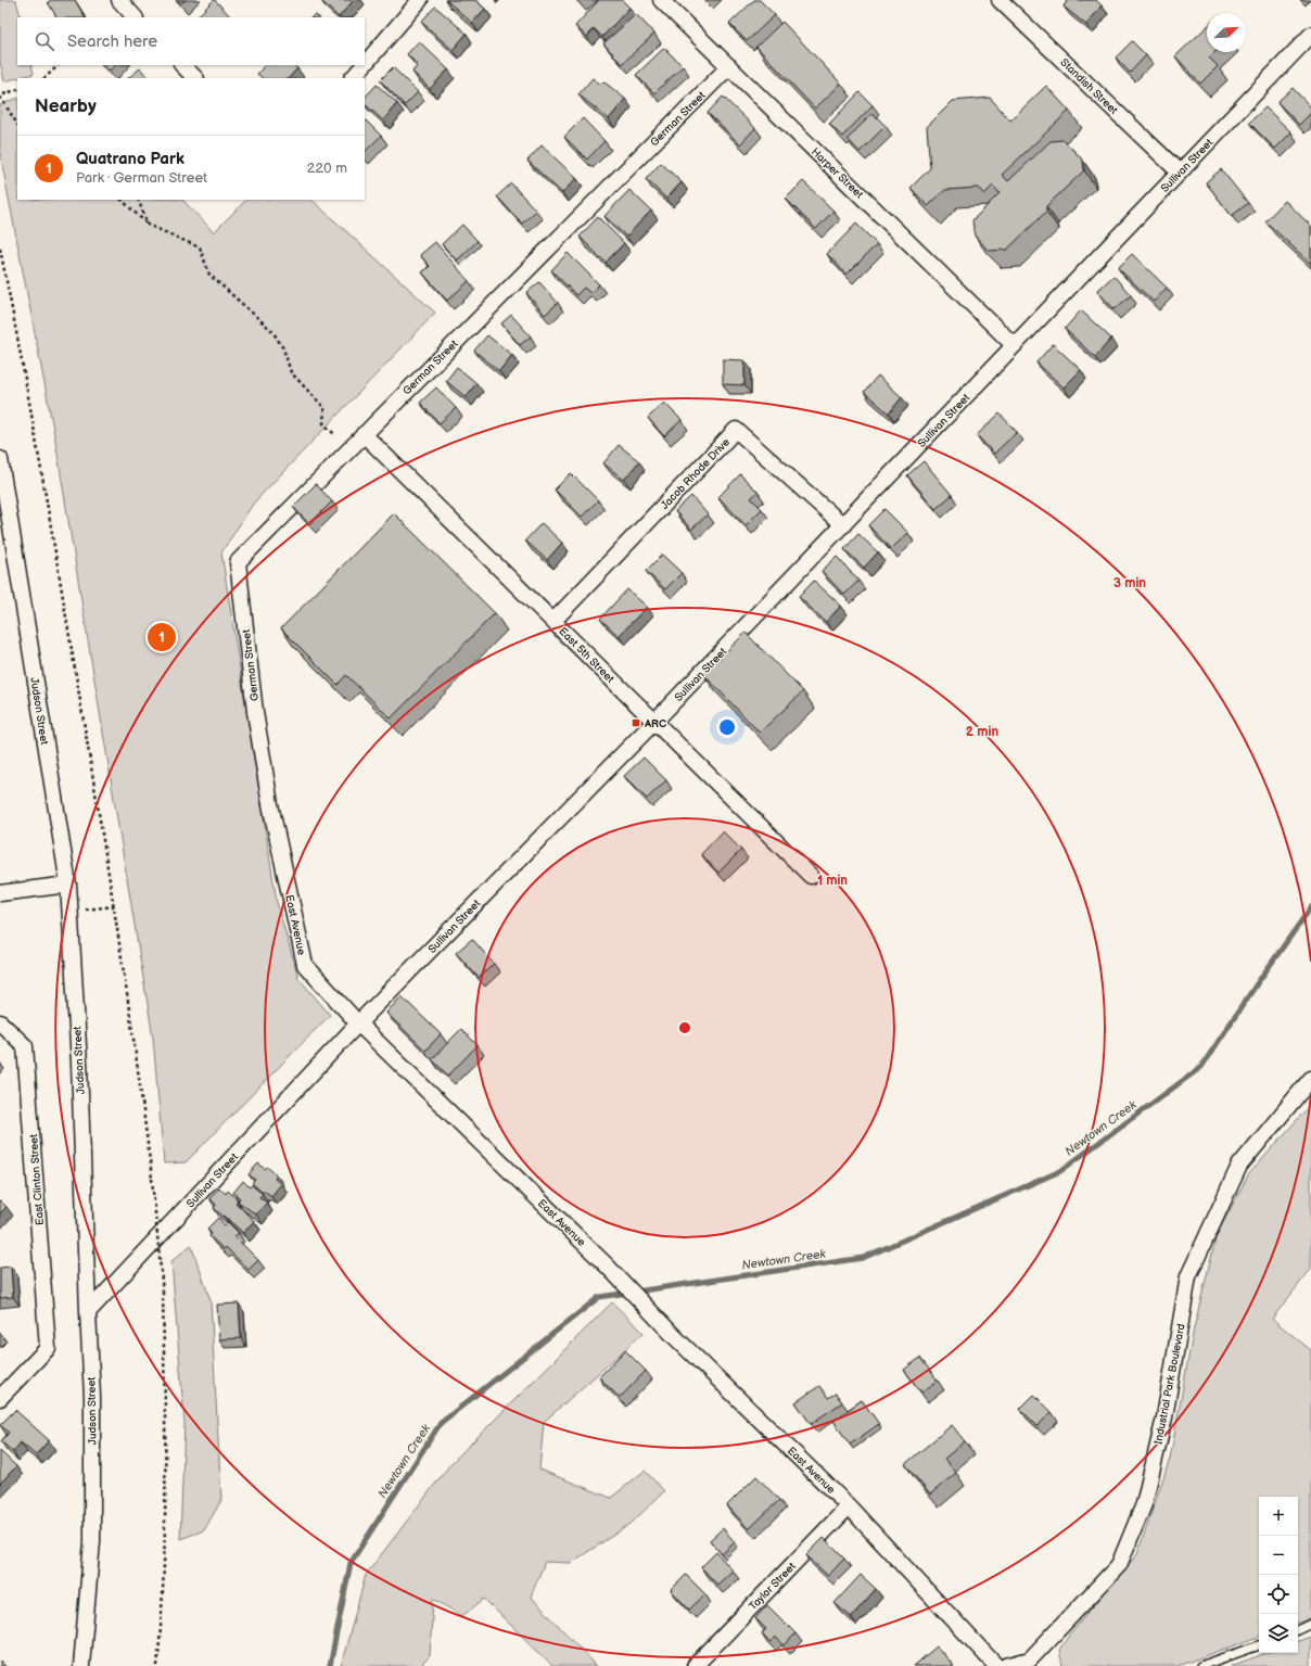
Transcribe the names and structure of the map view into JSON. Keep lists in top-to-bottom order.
{
  "streets": {
    "street": [
      "Standish Street",
      "German Street",
      "Sullivan Street",
      "Harper Street",
      "Jacob Rhode Drive",
      "East 5th Street",
      "Judson Street",
      "East Avenue",
      "East Clinton Street",
      "Industrial Park Boulevard",
      "Taylor Street"
    ]
  },
  "crossings": [
    ["Standish Street", "Sullivan Street"],
    ["German Street", "Harper Street"],
    ["German Street", "East 5th Street"],
    ["German Street", "East Avenue"],
    ["Sullivan Street", "Harper Street"],
    ["Sullivan Street", "Jacob Rhode Drive"],
    ["Sullivan Street", "East 5th Street"],
    ["Sullivan Street", "Judson Street"],
    ["Sullivan Street", "East Avenue"],
    ["Jacob Rhode Drive", "East 5th Street"],
    ["East Avenue", "Taylor Street"]
  ],
  "water": ["Newtown Creek"],
  "places": {
    "transit": ["ARC"]
  },
  "north": "top right",
  "page": {
    "search": "Search here",
    "heading": "Nearby",
    "list": [
      {
        "mark": "1",
        "name": "Quatrano Park",
        "note": "Park · German Street",
        "value": "220 m"
      }
    ],
    "pins": "1",
    "map_buttons": ["+", "−"]
  },
  "rings": ["3 min", "2 min", "1 min"]
}
